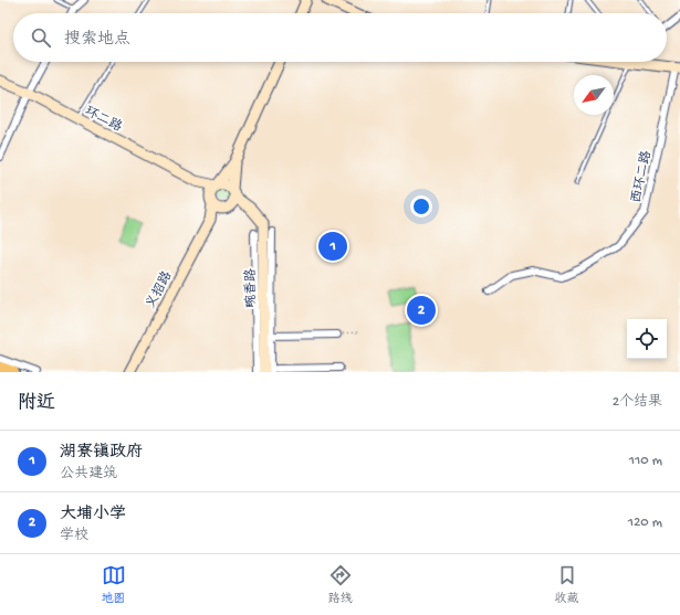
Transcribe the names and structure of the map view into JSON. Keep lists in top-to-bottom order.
{
  "streets": {
    "main road": ["环二路", "畹香路", "义招路"],
    "street": ["西环二路"]
  },
  "north": "bottom left",
  "page": {
    "search": "搜索地点",
    "pins": ["1", "2"],
    "heading": ["附近", "2个结果"],
    "list": [
      {
        "mark": "1",
        "name": "湖寮镇政府",
        "note": "公共建筑",
        "value": "110 m"
      },
      {
        "mark": "2",
        "name": "大埔小学",
        "note": "学校",
        "value": "120 m"
      }
    ],
    "nav": ["地图", "路线", "收藏"]
  }
}
